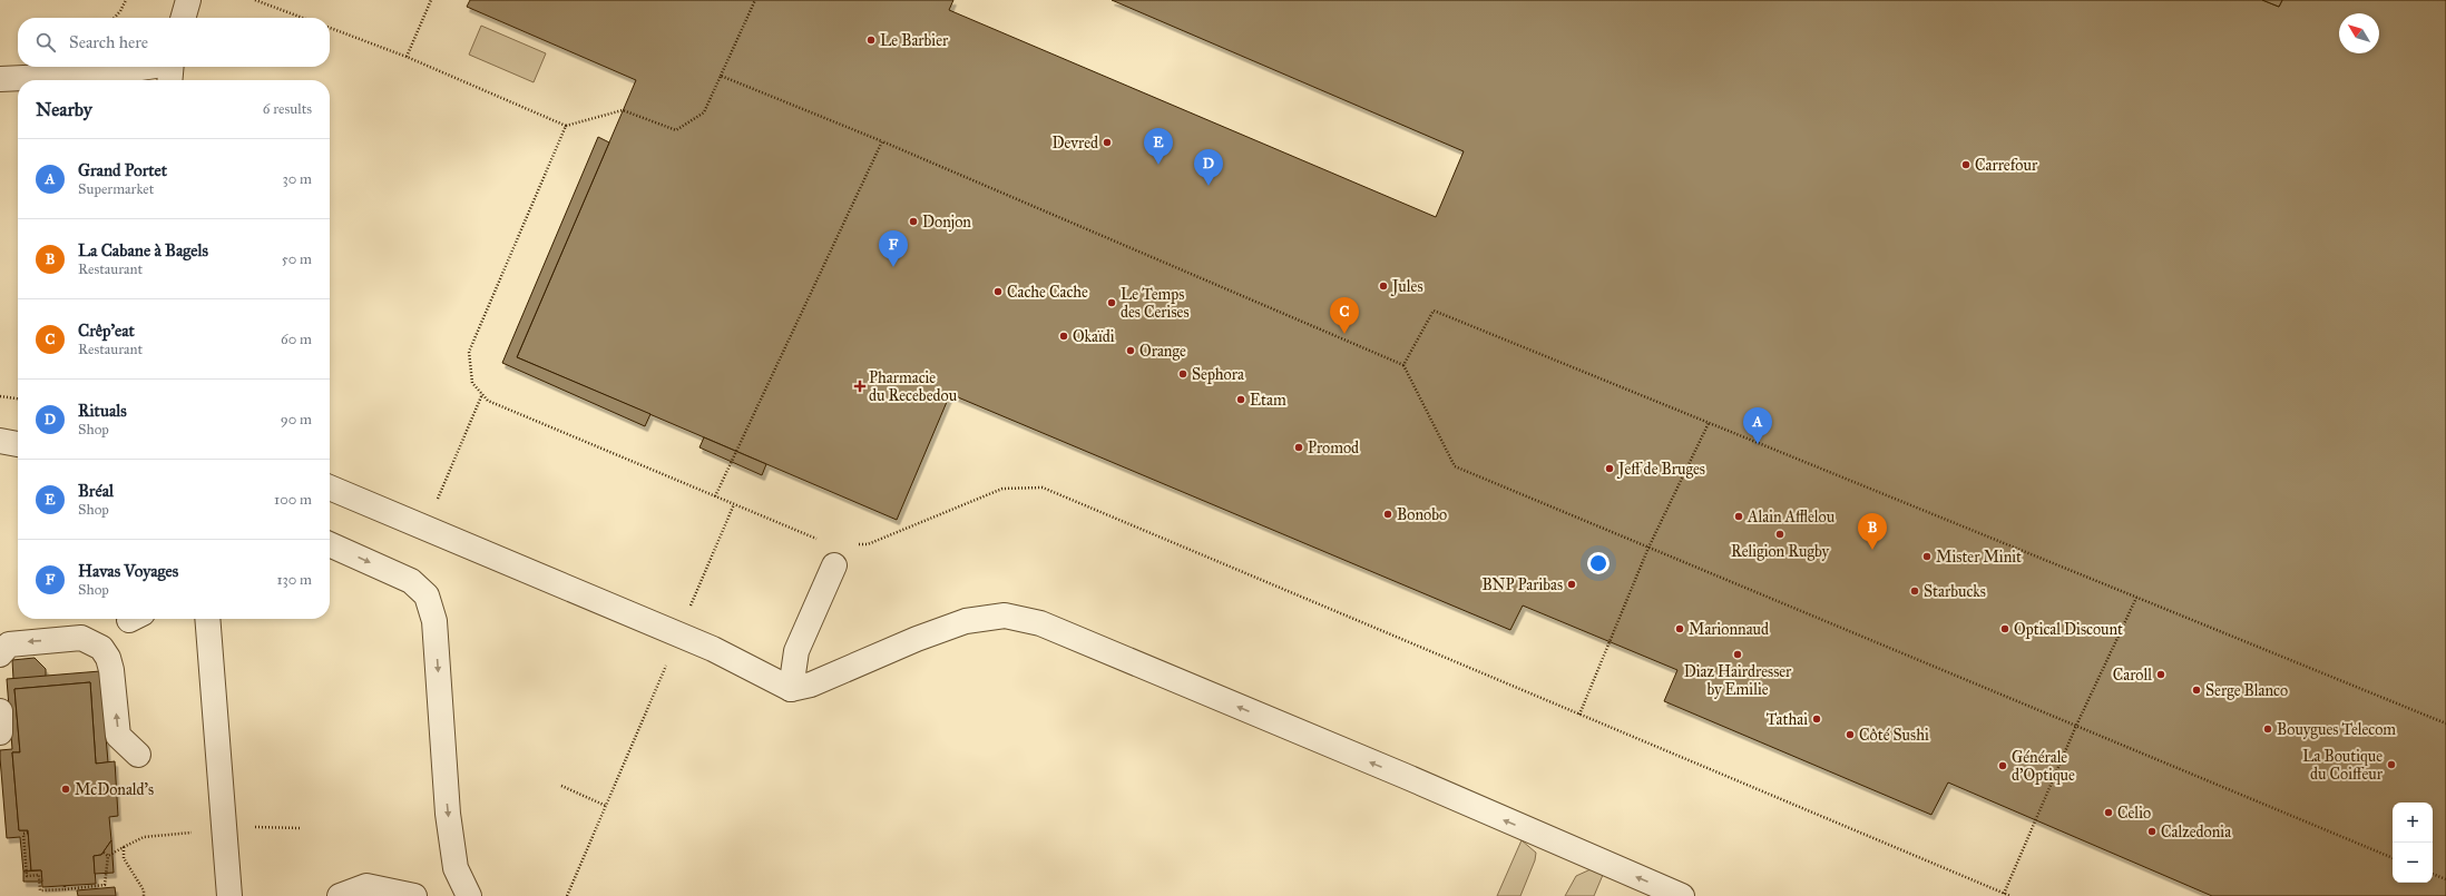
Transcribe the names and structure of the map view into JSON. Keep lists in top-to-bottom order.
{
  "places": {
    "other": [
      "Le Barbier",
      "Devred",
      "Carrefour",
      "Donjon",
      "Jules",
      "Cache Cache",
      "Le Temps des Cerises",
      "Okaïdi",
      "Orange",
      "Sephora",
      "Etam",
      "Promod",
      "Jeff de Bruges",
      "Bonobo",
      "Alain Afflelou",
      "Religion Rugby",
      "Mister Minit",
      "BNP Paribas",
      "Starbucks",
      "Marionnaud",
      "Optical Discount",
      "Diaz Hairdresser by Emilie",
      "Caroll",
      "Serge Blanco",
      "Tathai",
      "Bouygues Telecom",
      "Côté Sushi",
      "La Boutique du Coiffeur",
      "Générale d'Optique",
      "McDonald's",
      "Celio",
      "Calzedonia"
    ],
    "health": ["Pharmacie du Recebedou"]
  },
  "north": "top left",
  "page": {
    "search": "Search here",
    "heading": ["Nearby", "6 results"],
    "pins": [
      "E",
      "D",
      "F",
      "C",
      "A",
      "B"
    ],
    "list": [
      {
        "mark": "A",
        "name": "Grand Portet",
        "note": "Supermarket",
        "value": "30 m"
      },
      {
        "mark": "B",
        "name": "La Cabane à Bagels",
        "note": "Restaurant",
        "value": "50 m"
      },
      {
        "mark": "C",
        "name": "Crêp'eat",
        "note": "Restaurant",
        "value": "60 m"
      },
      {
        "mark": "D",
        "name": "Rituals",
        "note": "Shop",
        "value": "90 m"
      },
      {
        "mark": "E",
        "name": "Bréal",
        "note": "Shop",
        "value": "100 m"
      },
      {
        "mark": "F",
        "name": "Havas Voyages",
        "note": "Shop",
        "value": "130 m"
      }
    ],
    "map_buttons": ["+", "−"]
  }
}
